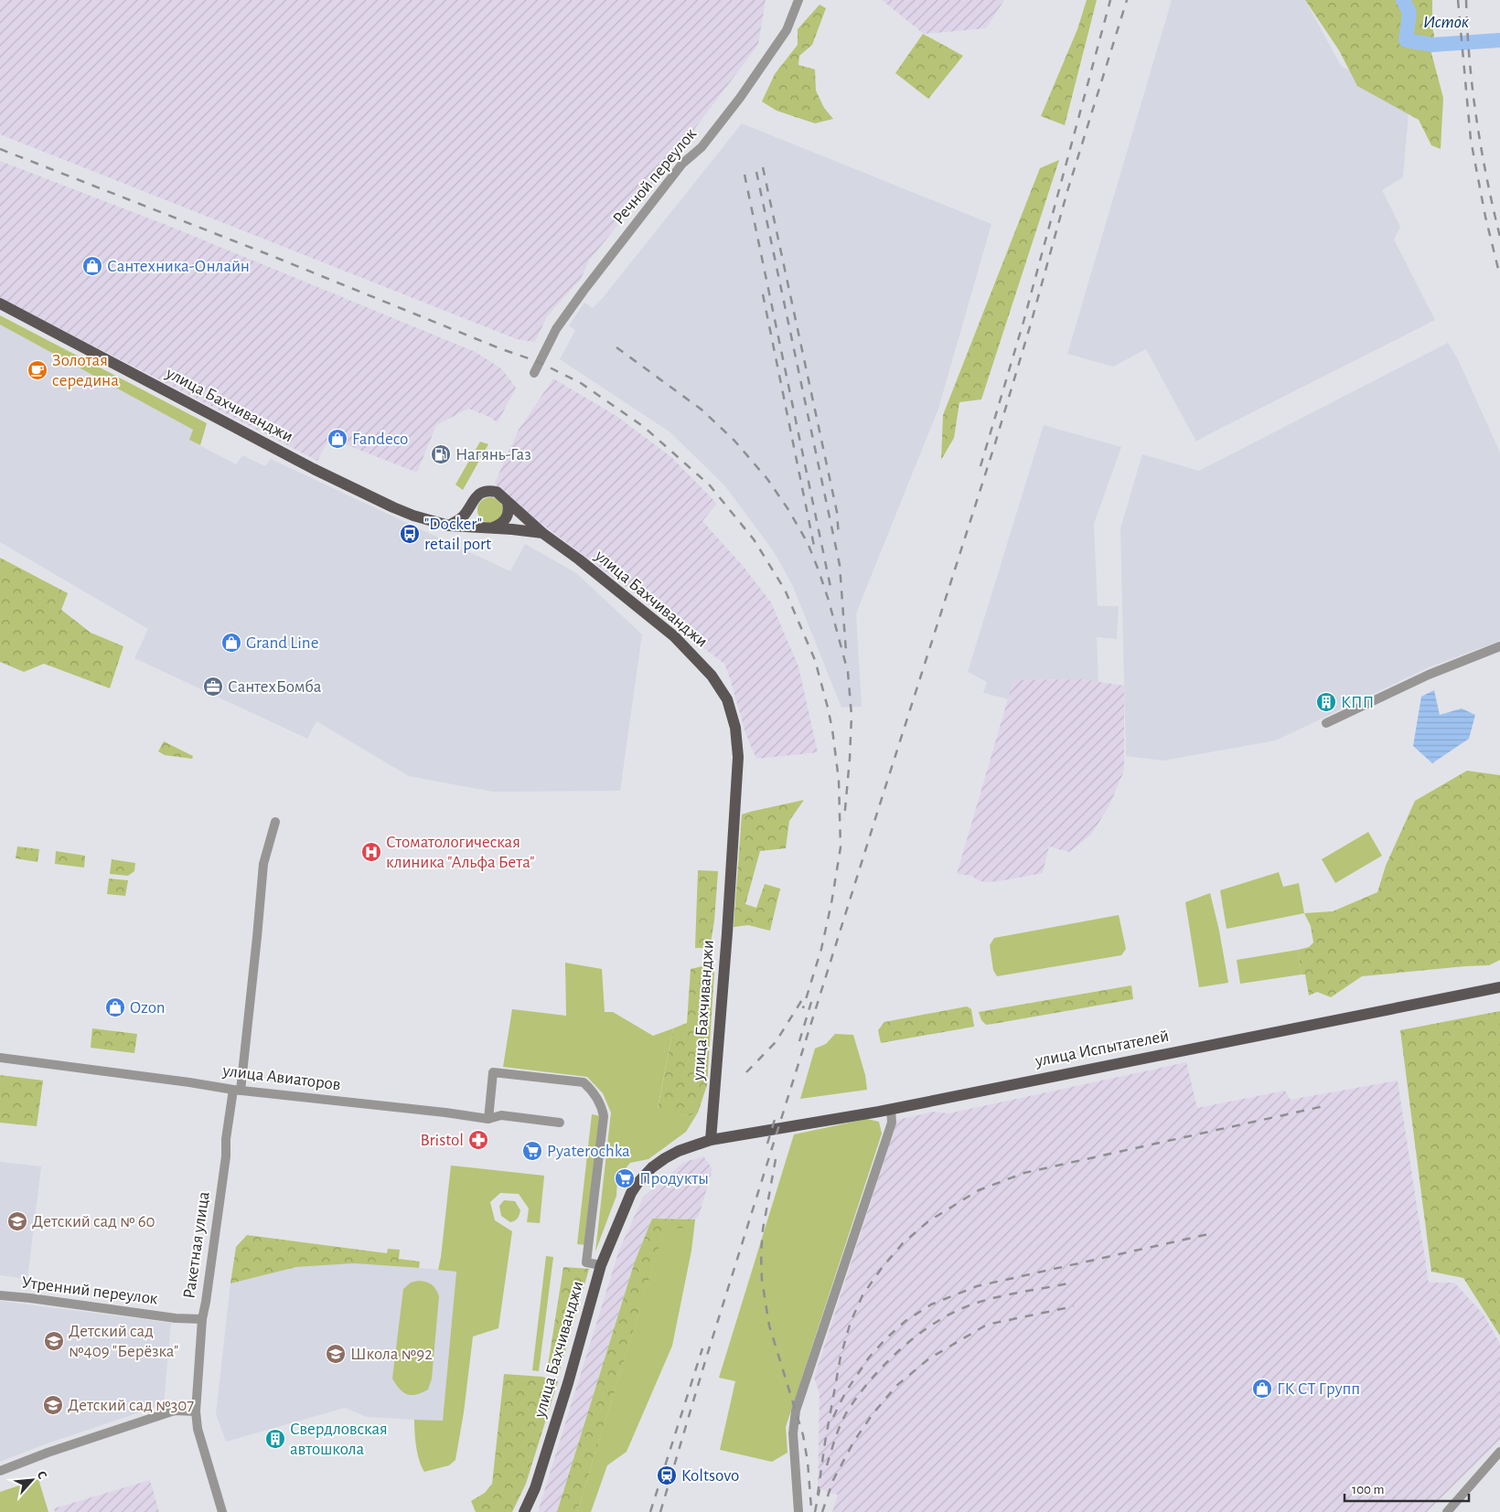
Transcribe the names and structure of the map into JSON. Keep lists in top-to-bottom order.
{
  "streets": {
    "main road": ["улица Бахчиванджи", "улица Испытателей"],
    "street": [
      "Речной переулок",
      "улица Авиаторов",
      "Ракетная улица",
      "Утренний переулок"
    ]
  },
  "crossings": [
    ["улица Бахчиванджи", "улица Испытателей"],
    ["улица Авиаторов", "Ракетная улица"],
    ["Ракетная улица", "Утренний переулок"]
  ],
  "water": ["Исток"],
  "places": {
    "shop": [
      "Сантехника-Онлайн",
      "Fandeco",
      "Grand Line",
      "Ozon",
      "ГК СТ Групп"
    ],
    "cafe": ["Золотая середина"],
    "fuel station": ["Нагянь-Газ"],
    "bus stop": ["\"Docker\" retail port"],
    "office": ["СантехБомба"],
    "building": ["КПП", "Свердловская автошкола"],
    "hospital": ["Стоматологическая клиника \"Альфа Бета\""],
    "pharmacy": ["Bristol"],
    "supermarket": ["Pyaterochka", "Продукты"],
    "school or university": [
      "Детский сад № 60",
      "Детский сад №409 \"Берёзка\"",
      "Школа №92",
      "Детский сад №307"
    ],
    "station": ["Koltsovo"]
  },
  "scale_bar": "100 m",
  "north": "top right"
}
